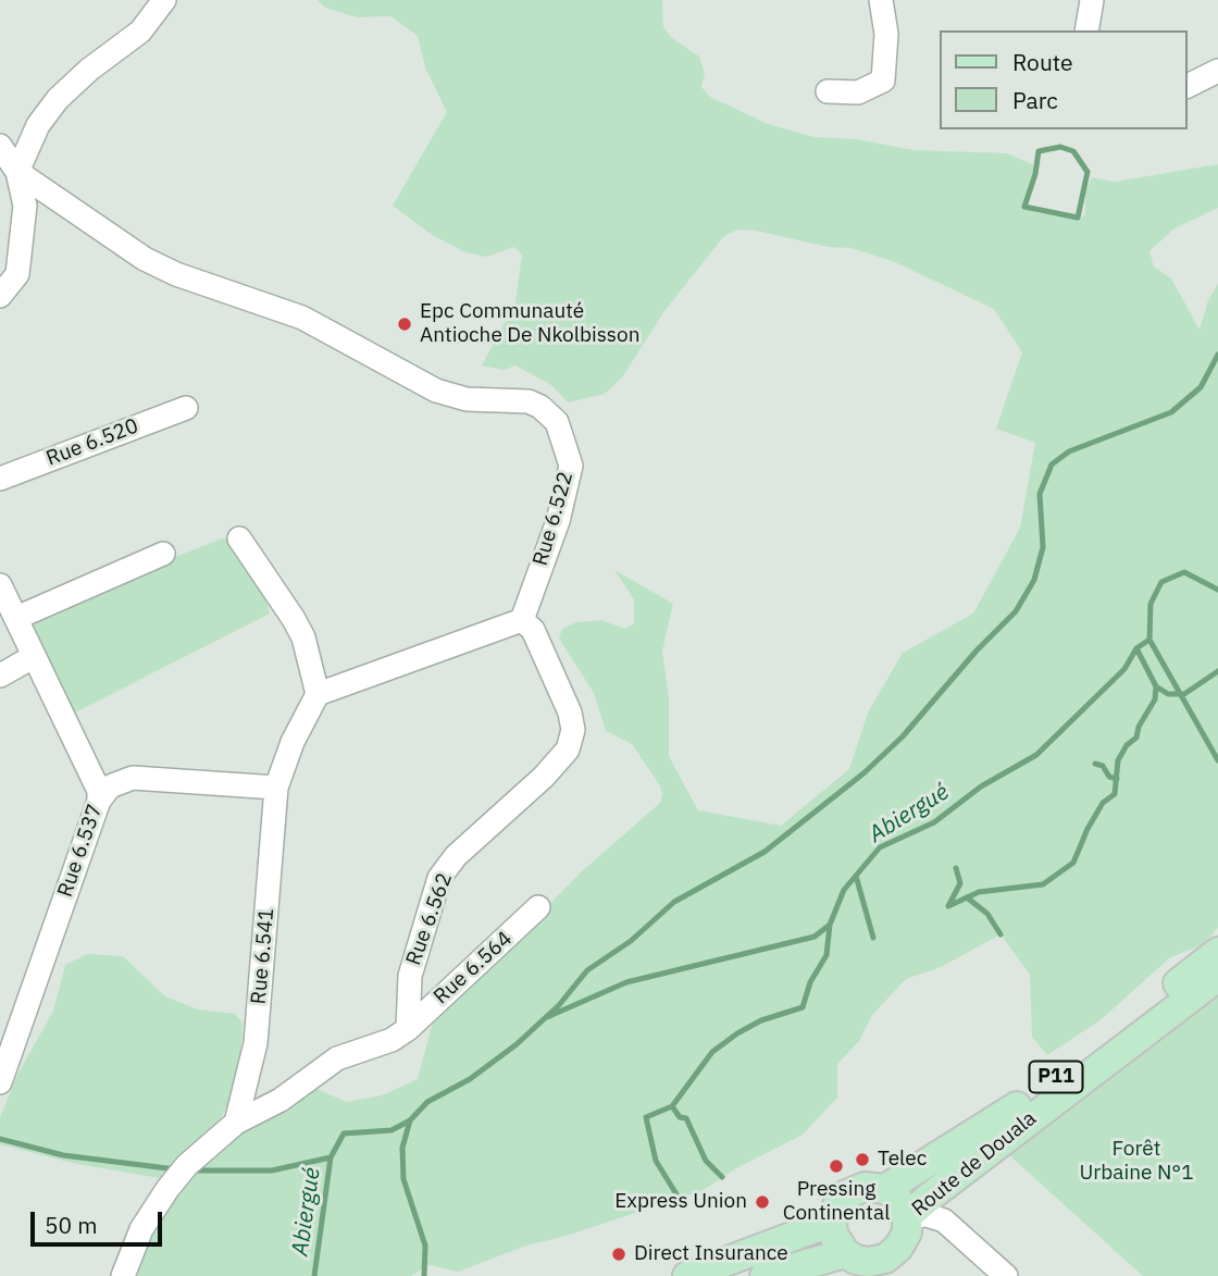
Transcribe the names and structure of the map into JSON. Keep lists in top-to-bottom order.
{
  "streets": {
    "main road": ["P11", "Route de Douala"],
    "street": [
      "Rue 6.520",
      "Rue 6.522",
      "Rue 6.537",
      "Rue 6.562",
      "Rue 6.541",
      "Rue 6.564"
    ]
  },
  "crossings": [
    ["Rue 6.522", "Rue 6.562"],
    ["Rue 6.562", "Rue 6.564"],
    ["P11", "Route de Douala"]
  ],
  "water": ["Abiergué"],
  "parks": ["Forêt Urbaine N°1"],
  "places": [
    "Epc Communauté Antioche De Nkolbisson",
    "Telec",
    "Pressing Continental",
    "Express Union",
    "Direct Insurance"
  ],
  "legend": ["Route", "Parc"],
  "scale_bar": "50 m"
}
